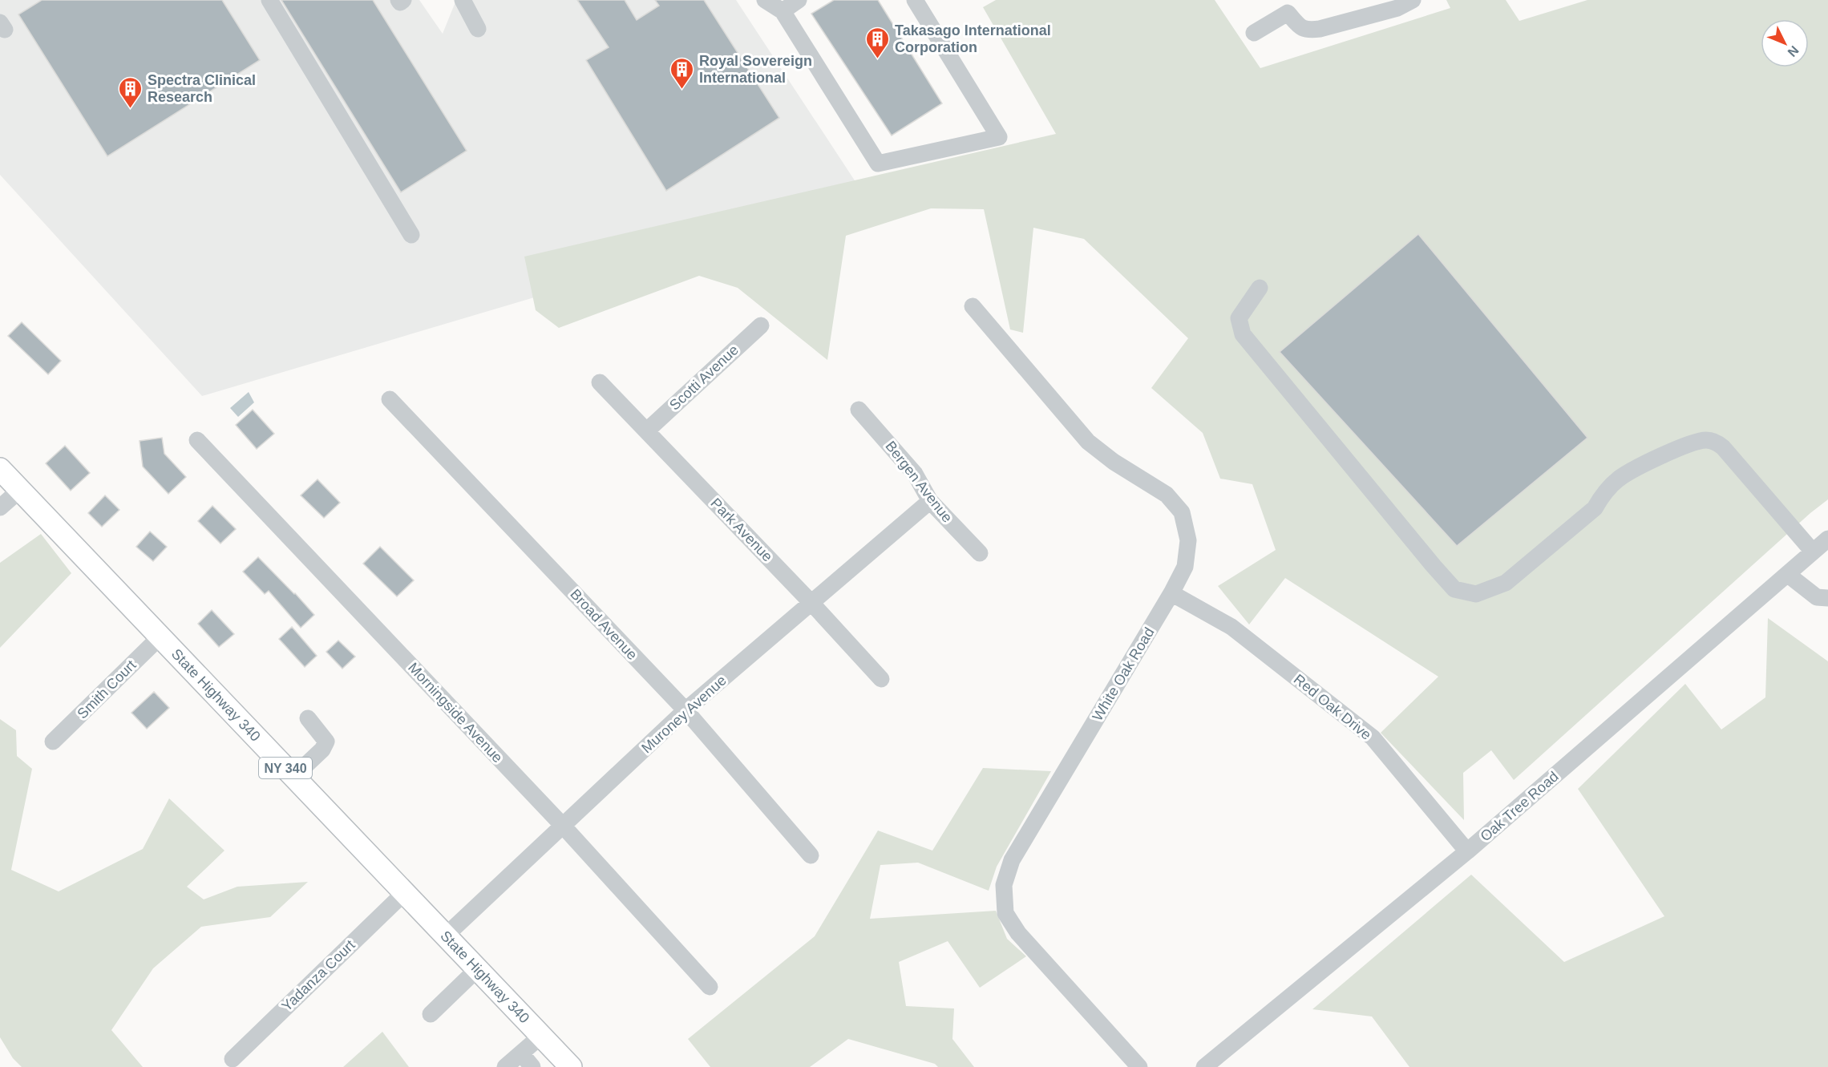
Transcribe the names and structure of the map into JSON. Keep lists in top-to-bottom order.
{
  "streets": {
    "main road": ["State Highway 340", "NY 340"],
    "street": [
      "Scotti Avenue",
      "Bergen Avenue",
      "Park Avenue",
      "Broad Avenue",
      "White Oak Road",
      "Smith Court",
      "Red Oak Drive",
      "Morningside Avenue",
      "Muroney Avenue",
      "Oak Tree Road",
      "Yadanza Court"
    ]
  },
  "crossings": [
    ["Scotti Avenue", "Park Avenue"],
    ["Bergen Avenue", "Muroney Avenue"],
    ["Park Avenue", "Muroney Avenue"],
    ["Broad Avenue", "Muroney Avenue"],
    ["White Oak Road", "Red Oak Drive"],
    ["Smith Court", "State Highway 340"],
    ["State Highway 340", "Muroney Avenue"],
    ["State Highway 340", "Yadanza Court"],
    ["Red Oak Drive", "Oak Tree Road"],
    ["Morningside Avenue", "Muroney Avenue"]
  ],
  "places": {
    "building": ["Takasago International Corporation", "Royal Sovereign International", "Spectra Clinical Research"]
  },
  "north": "bottom right"
}
